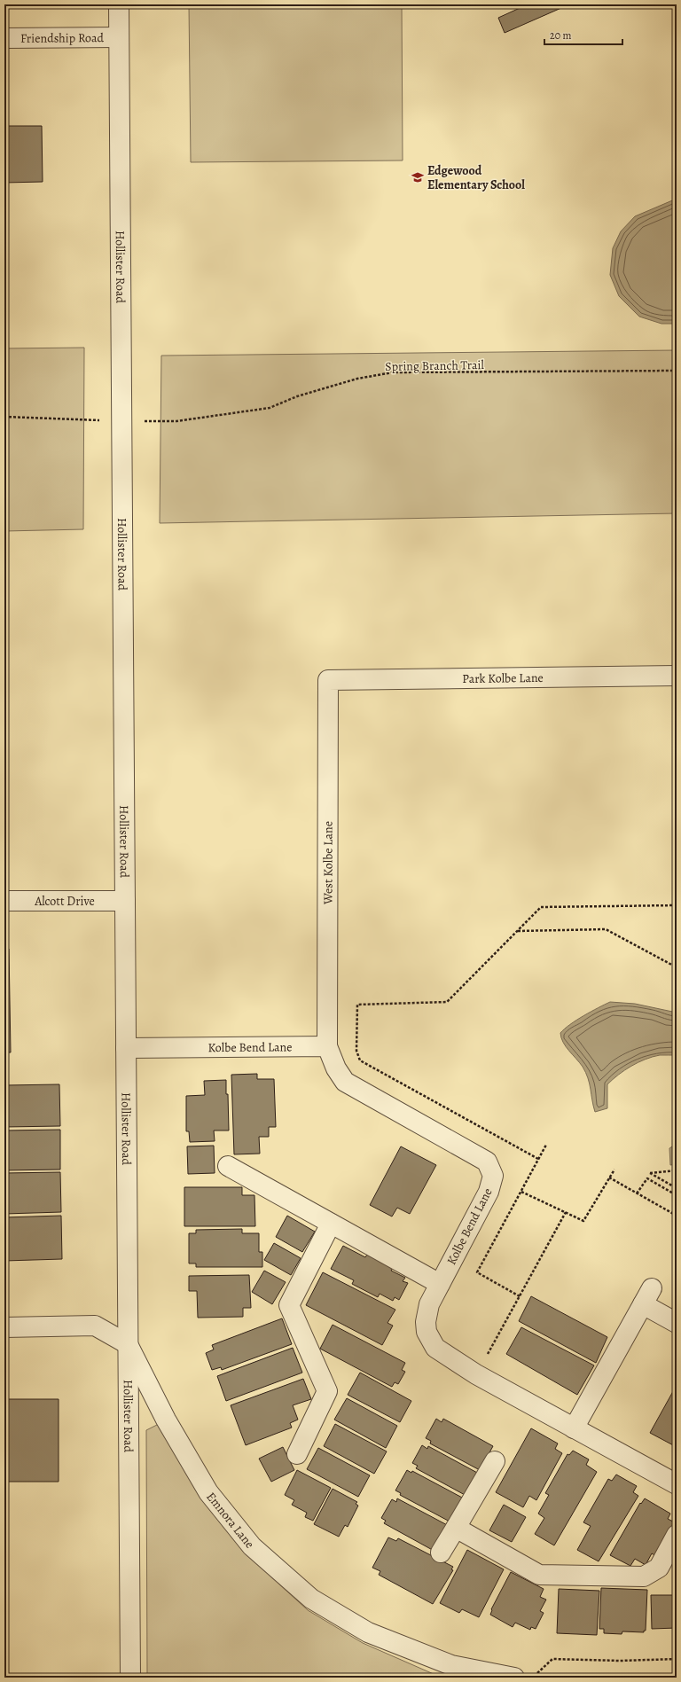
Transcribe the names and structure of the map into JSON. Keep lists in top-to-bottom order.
{
  "streets": {
    "street": [
      "Friendship Road",
      "Hollister Road",
      "Park Kolbe Lane",
      "West Kolbe Lane",
      "Alcott Drive",
      "Kolbe Bend Lane",
      "Emnora Lane"
    ],
    "path": ["Spring Branch Trail"]
  },
  "crossings": [
    ["Friendship Road", "Hollister Road"],
    ["Hollister Road", "Alcott Drive"],
    ["Hollister Road", "Kolbe Bend Lane"],
    ["Hollister Road", "Emnora Lane"],
    ["Park Kolbe Lane", "West Kolbe Lane"],
    ["West Kolbe Lane", "Kolbe Bend Lane"]
  ],
  "places": {
    "school or university": ["Edgewood Elementary School"]
  },
  "scale_bar": "20 m"
}
